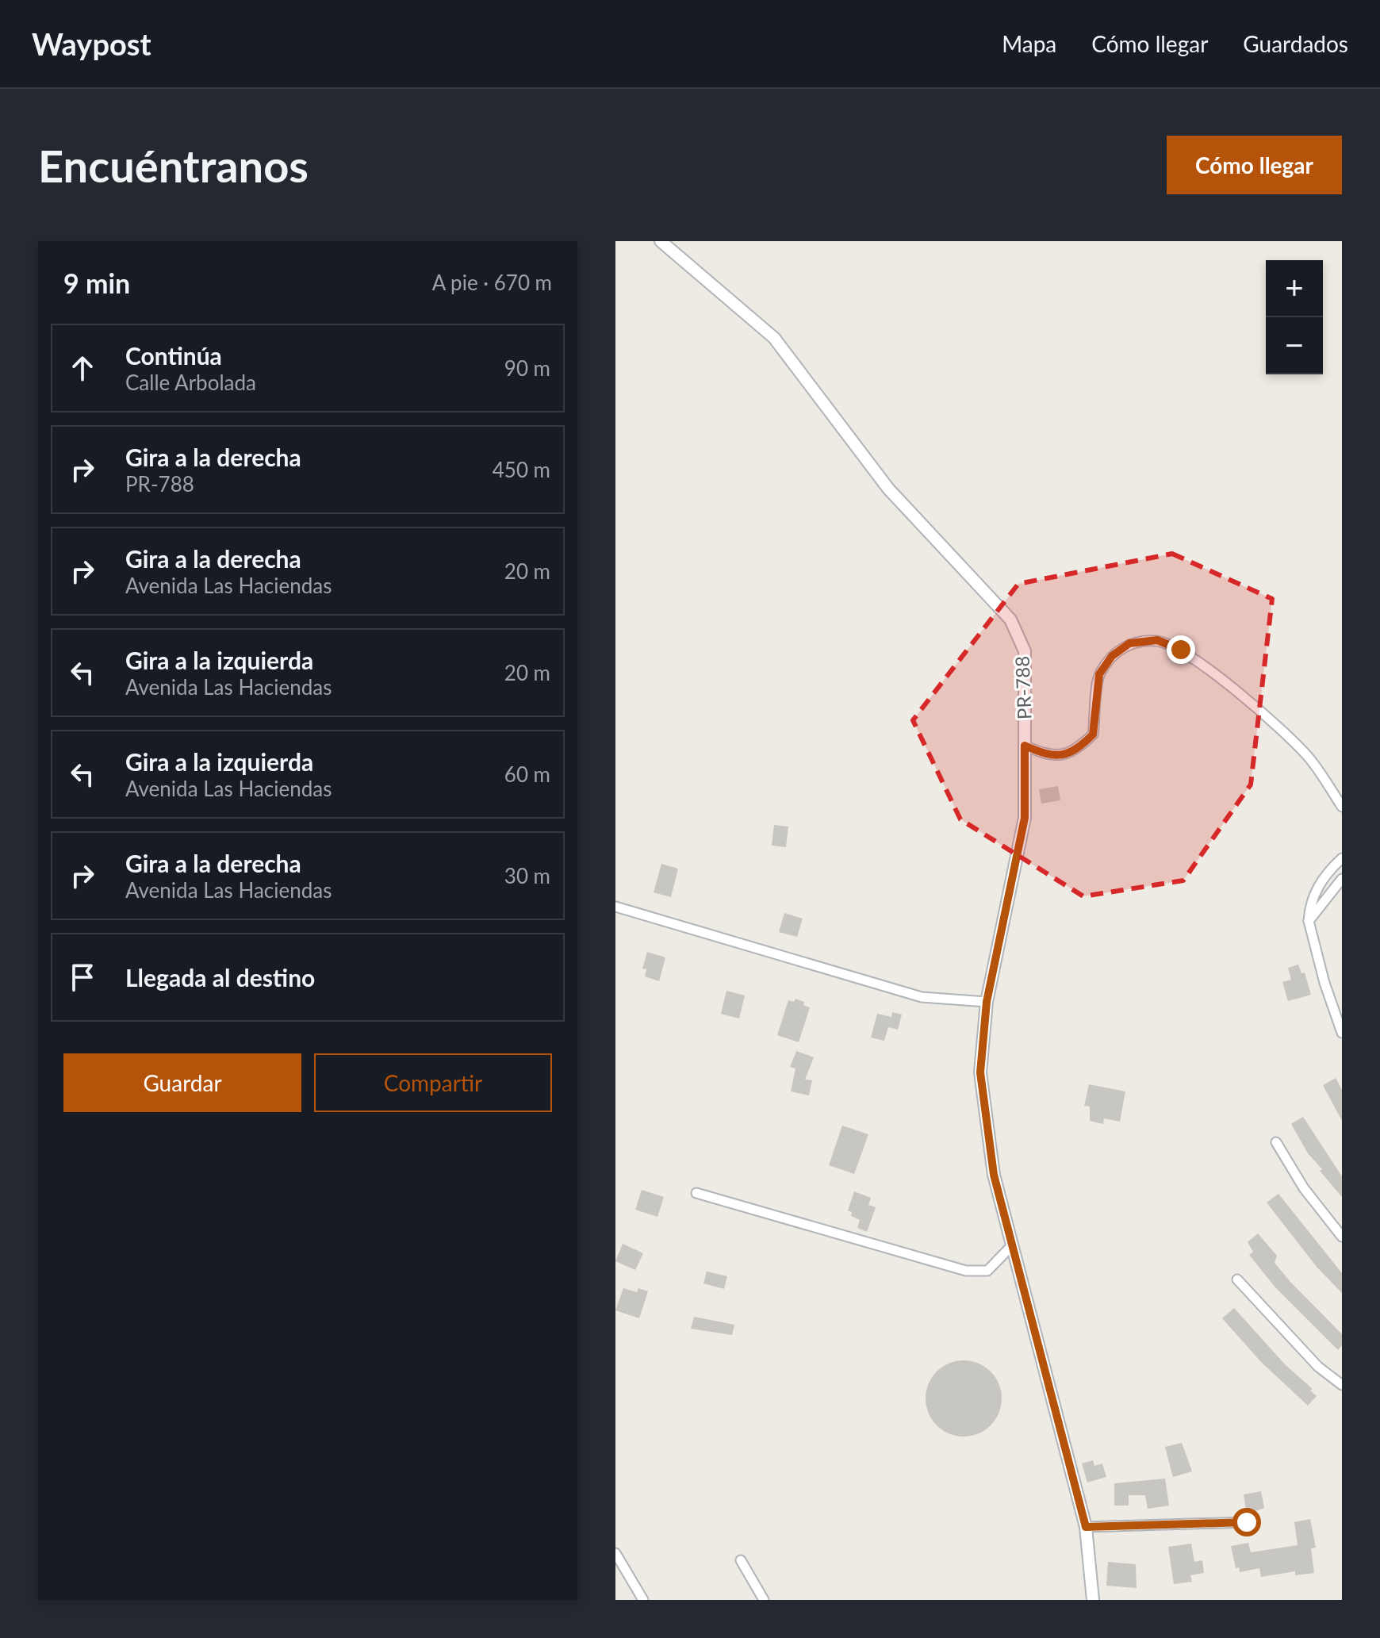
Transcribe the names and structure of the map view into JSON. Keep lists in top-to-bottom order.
{
  "streets": {
    "street": ["PR-788"]
  },
  "page": {
    "header": "Waypost",
    "nav": ["Mapa", "Cómo llegar", "Guardados"],
    "buttons": [
      "Cómo llegar",
      ["Guardar", "Compartir"]
    ],
    "title": "Encuéntranos",
    "heading": ["9 min", "A pie · 670 m"],
    "map_buttons": ["+", "−"],
    "list": [
      ["Continúa", "Calle Arbolada", "90 m"],
      ["Gira a la derecha", "PR-788", "450 m"],
      ["Gira a la derecha", "Avenida Las Haciendas", "20 m"],
      ["Gira a la izquierda", "Avenida Las Haciendas", "20 m"],
      ["Gira a la izquierda", "Avenida Las Haciendas", "60 m"],
      ["Gira a la derecha", "Avenida Las Haciendas", "30 m"],
      "Llegada al destino"
    ]
  }
}
